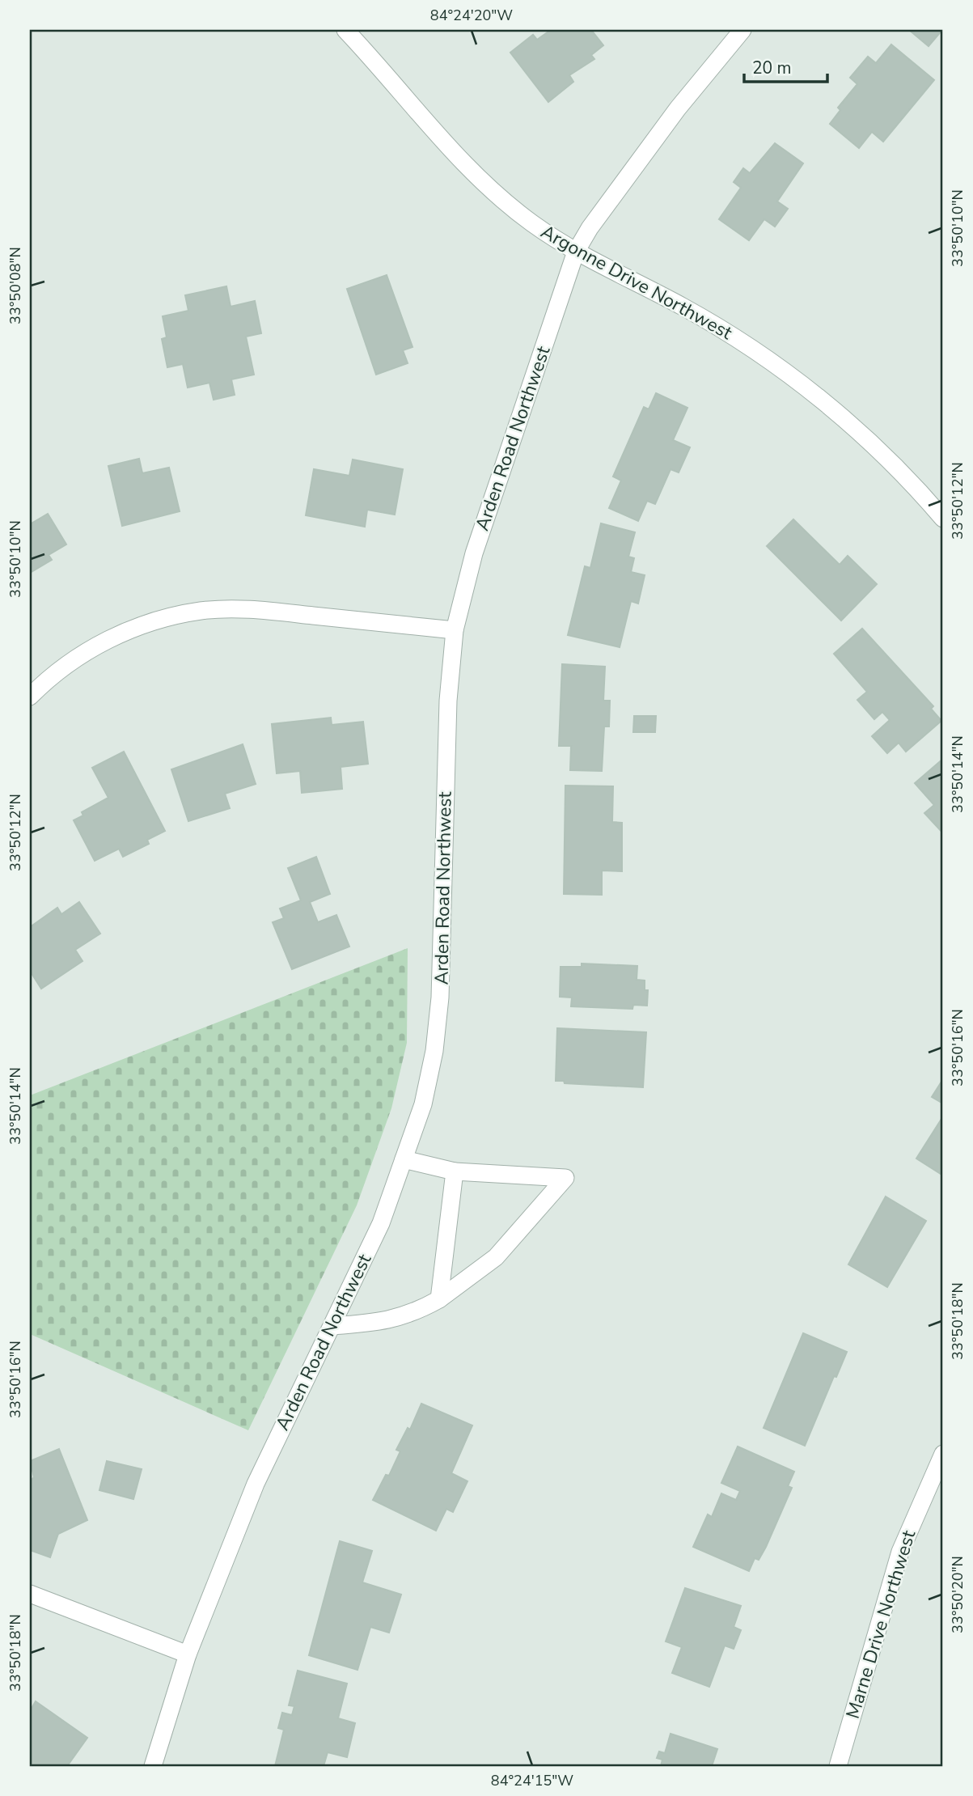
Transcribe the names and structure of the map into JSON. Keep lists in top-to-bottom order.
{
  "streets": {
    "street": ["Argonne Drive Northwest", "Arden Road Northwest", "Marne Drive Northwest"]
  },
  "crossings": [
    ["Argonne Drive Northwest", "Arden Road Northwest"]
  ],
  "scale_bar": "20 m",
  "coordinates": [
    "84°24'20\"W",
    "33°50'10\"N",
    "33°50'08\"N",
    "33°50'12\"N",
    "33°50'14\"N",
    "33°50'16\"N",
    "33°50'18\"N",
    "33°50'20\"N",
    "84°24'15\"W"
  ]
}
